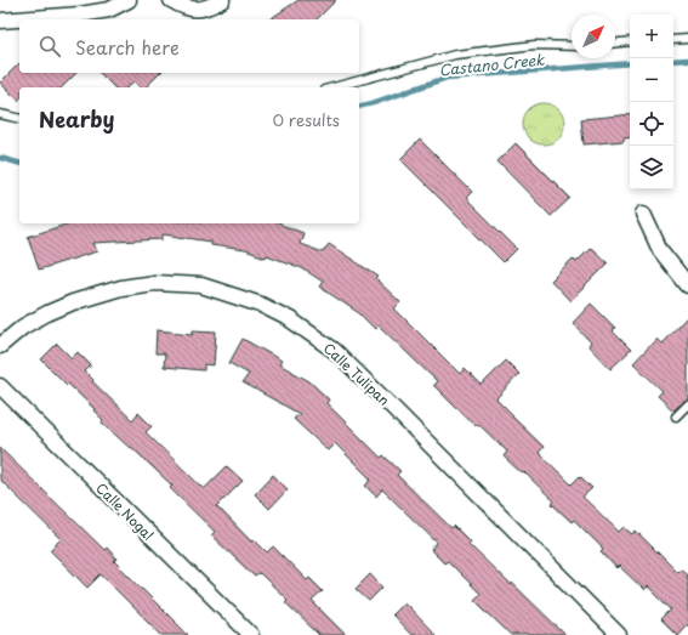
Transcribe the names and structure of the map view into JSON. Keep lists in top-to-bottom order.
{
  "streets": {
    "street": ["Calle Tulipan", "Calle Nogal"]
  },
  "water": ["Castano Creek"],
  "north": "top right",
  "page": {
    "map_buttons": ["+", "−"],
    "search": "Search here",
    "heading": ["Nearby", "0 results"]
  }
}
